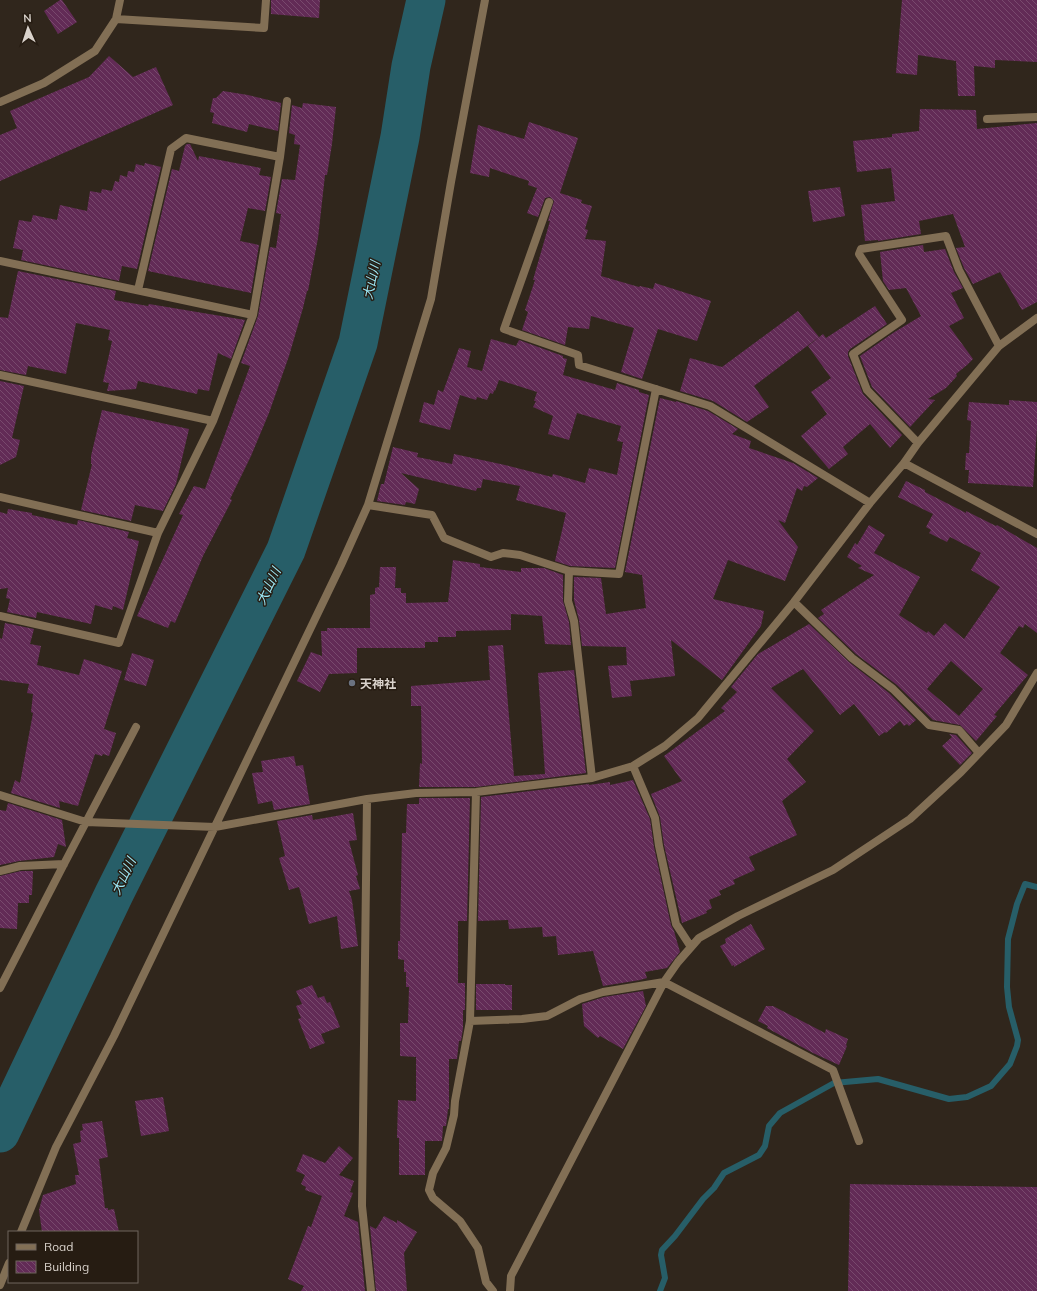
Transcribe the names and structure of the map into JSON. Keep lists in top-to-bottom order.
{
  "water": ["大山川"],
  "places": ["天神社"],
  "legend": ["Road", "Building"],
  "north": "top"
}
